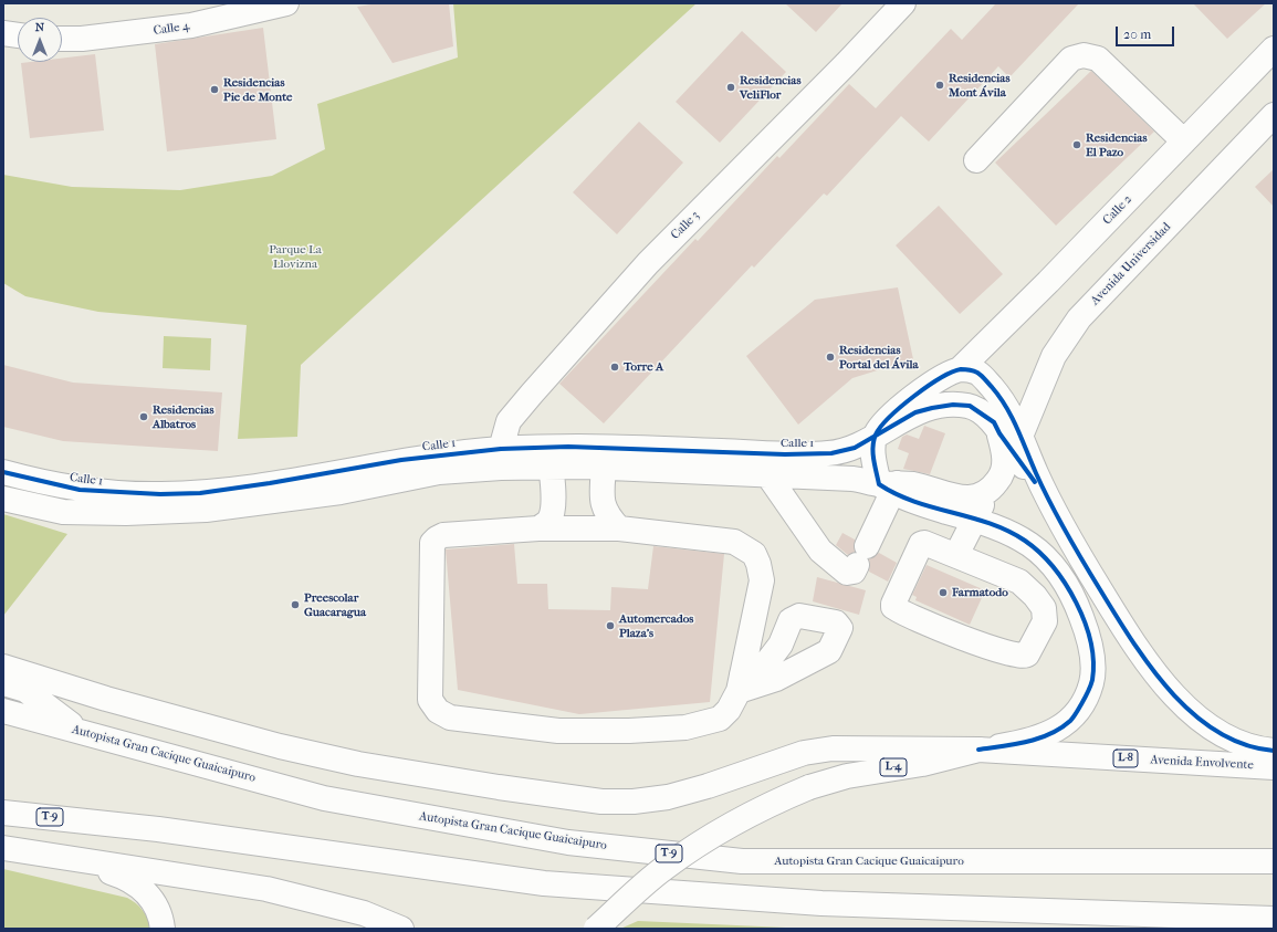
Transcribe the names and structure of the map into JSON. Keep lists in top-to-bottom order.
{
  "streets": {
    "main road": [
      "Calle 4",
      "Calle 2",
      "Calle 3",
      "Avenida Universidad",
      "Calle 1",
      "Autopista Gran Cacique Guaicaipuro",
      "L-8",
      "Avenida Envolvente",
      "L-4",
      "T-9"
    ]
  },
  "crossings": [
    ["Calle 2", "Avenida Universidad"],
    ["Calle 2", "Calle 1"],
    ["Calle 3", "Calle 1"],
    ["Avenida Universidad", "Calle 1"]
  ],
  "parks": ["Parque La Llovizna"],
  "places": [
    "Residencias Mont Ávila",
    "Residencias VeliFlor",
    "Residencias Pie de Monte",
    "Residencias El Pazo",
    "Residencias Portal del Ávila",
    "Torre A",
    "Residencias Albatros",
    "Farmatodo",
    "Preescolar Guacaragua",
    "Automercados Plaza's"
  ],
  "scale_bar": "20 m",
  "north": "top"
}
